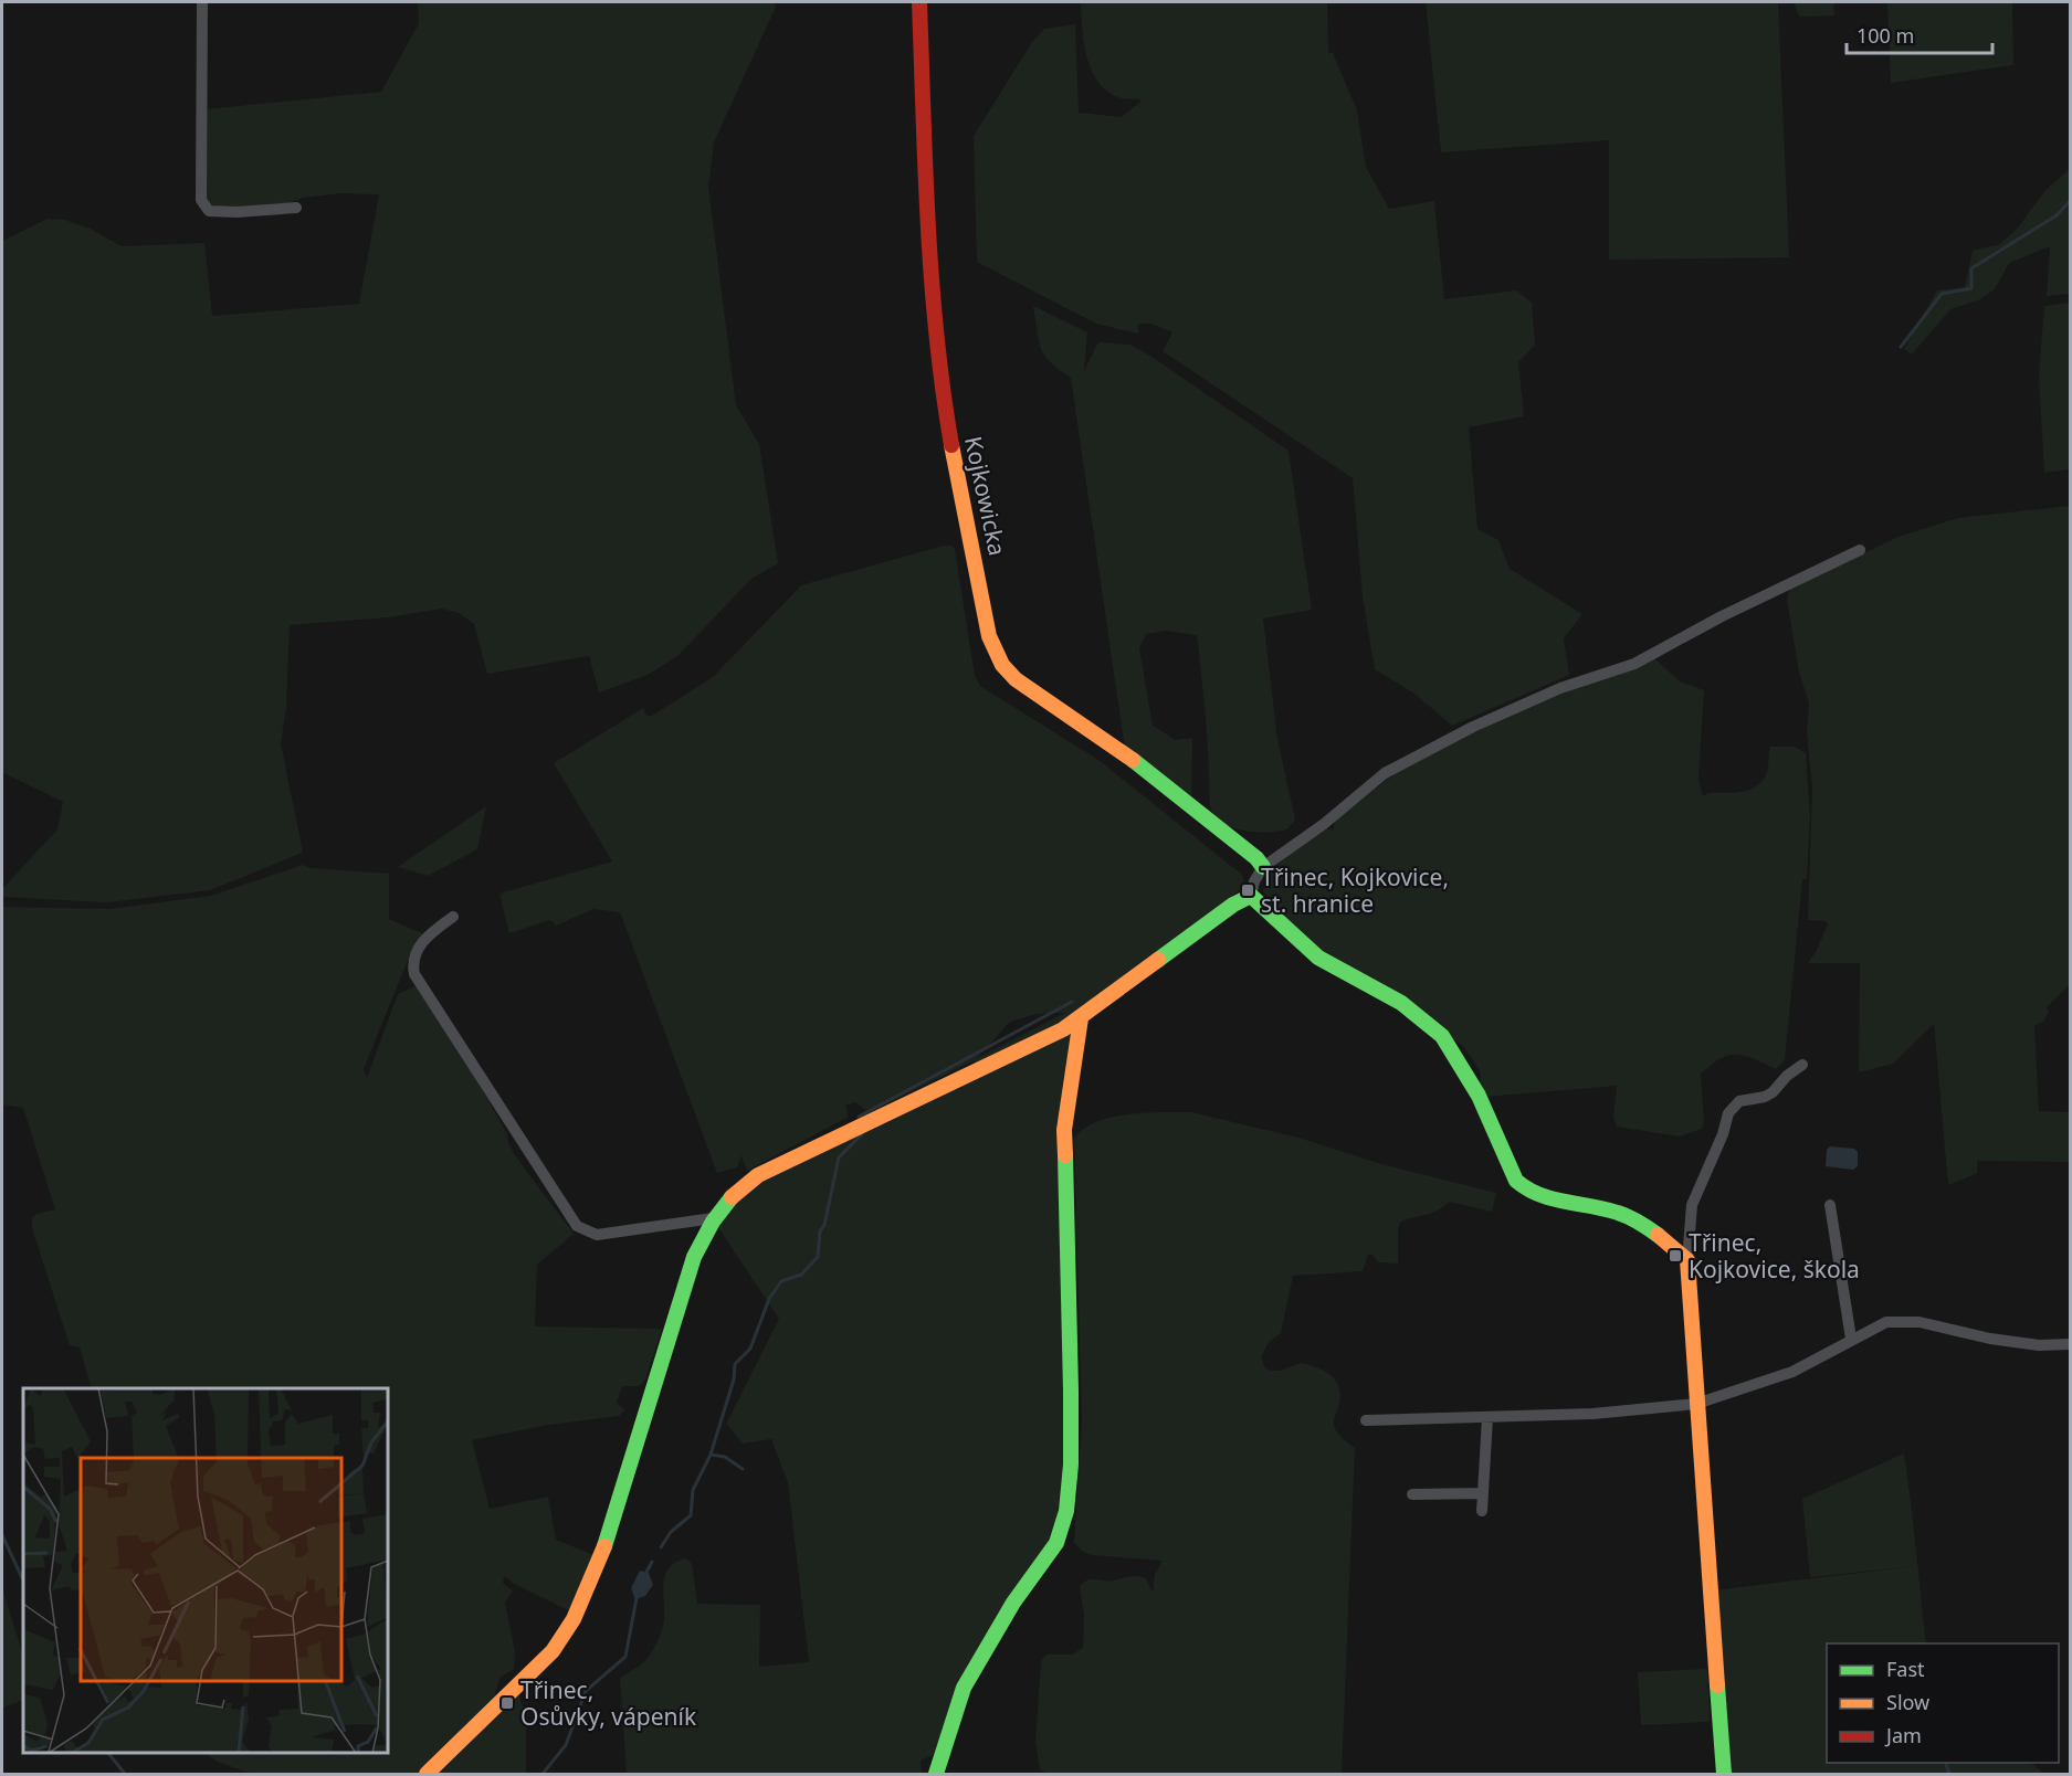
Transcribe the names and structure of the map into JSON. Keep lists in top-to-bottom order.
{
  "streets": {
    "street": ["Kojkowicka"]
  },
  "places": {
    "transit": ["Třinec, Kojkovice, st. hranice", "Třinec, Kojkovice, škola", "Třinec, Osůvky, vápeník"]
  },
  "legend": ["Fast", "Slow", "Jam"],
  "scale_bar": "100 m"
}
